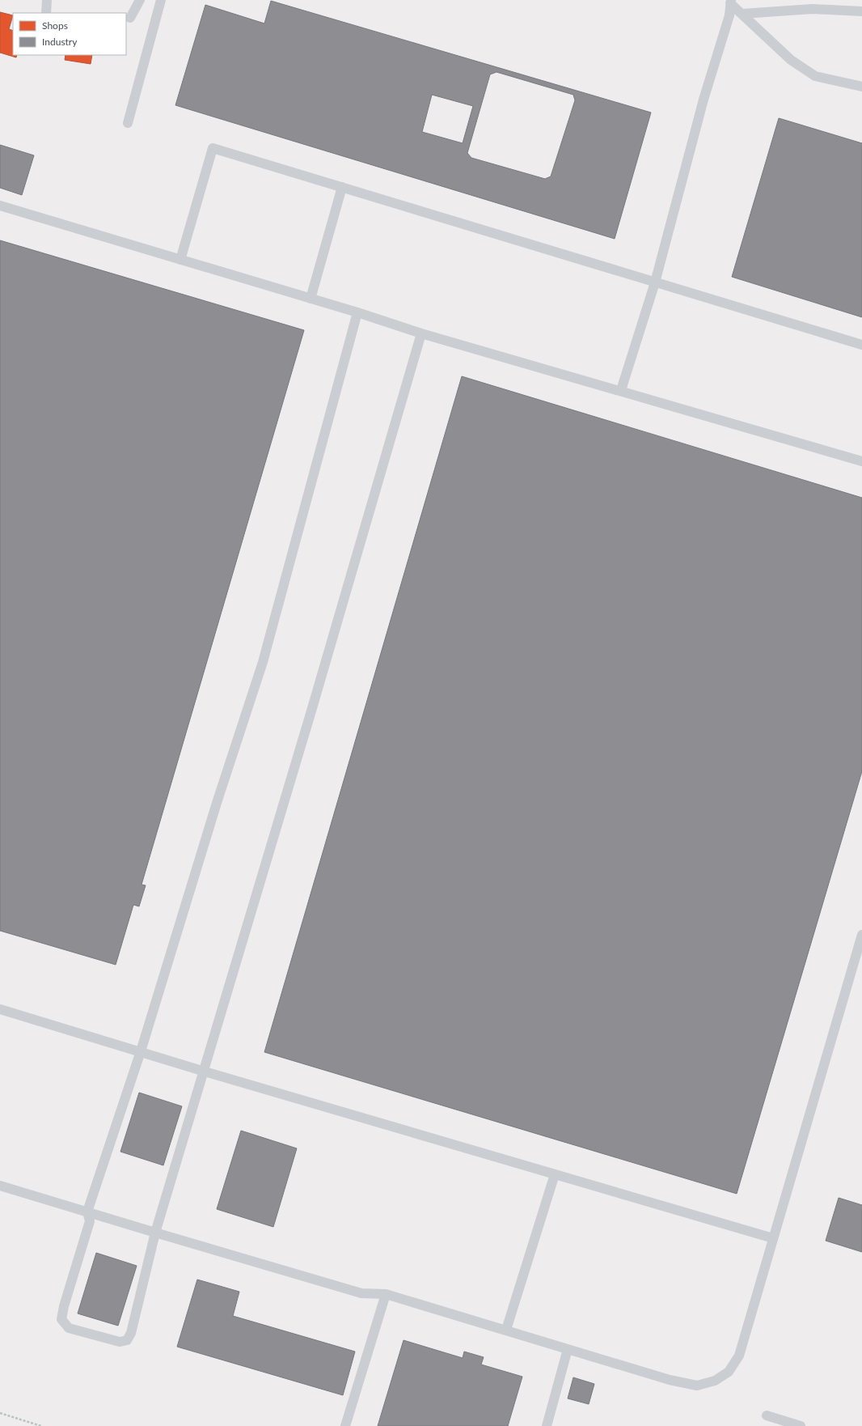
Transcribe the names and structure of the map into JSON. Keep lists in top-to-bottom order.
{
  "legend": ["Shops", "Industry"]
}
